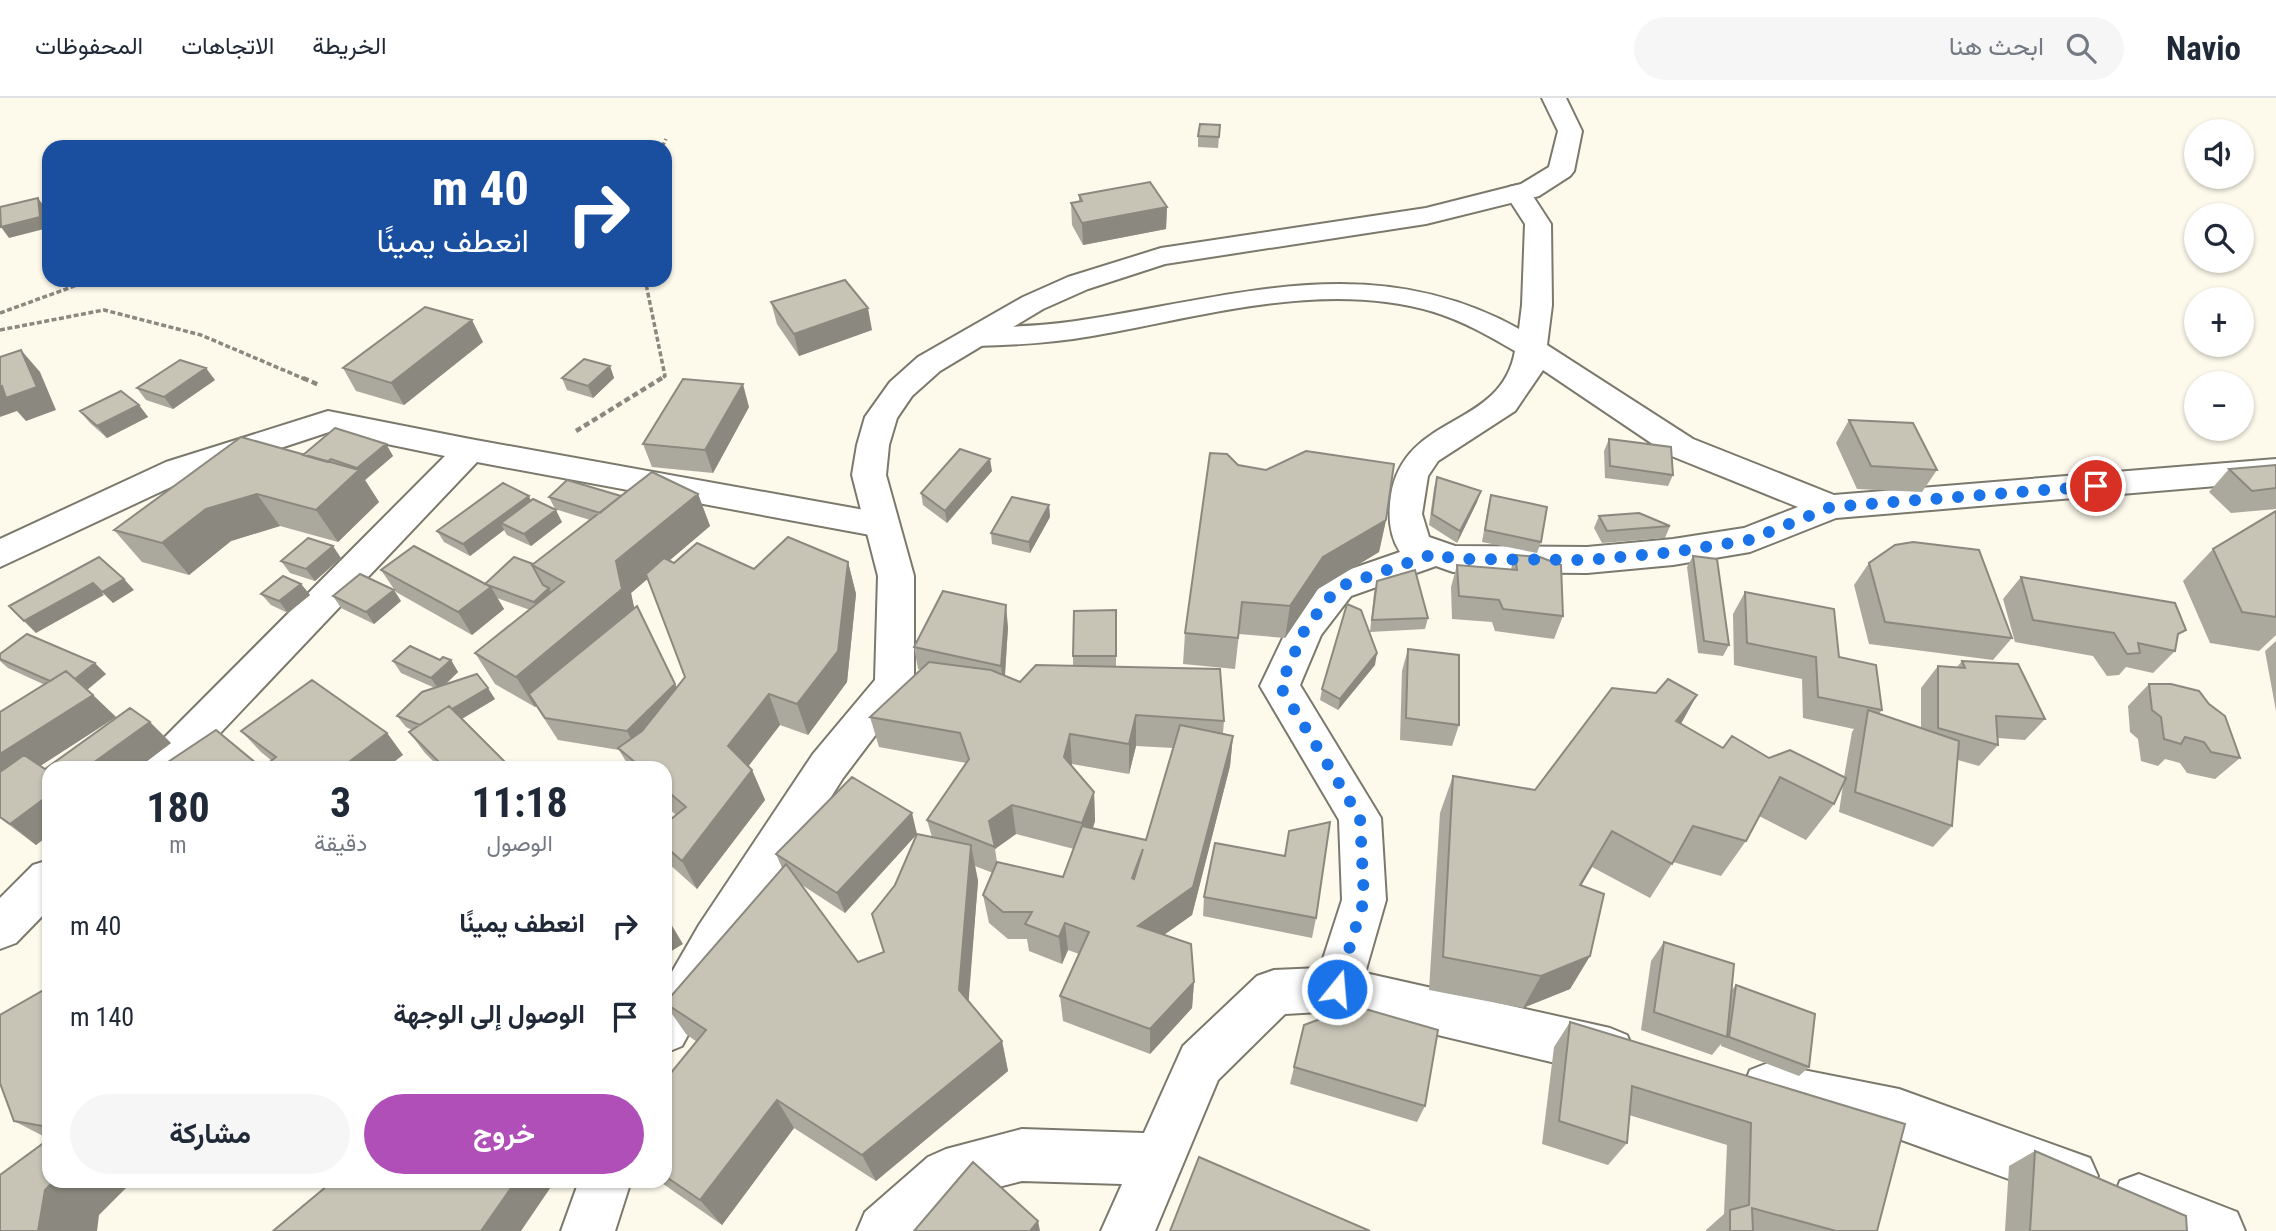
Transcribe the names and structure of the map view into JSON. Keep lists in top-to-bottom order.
{
  "page": {
    "header": "Navio",
    "search": "ابحث هنا",
    "nav": ["الخريطة", "الاتجاهات", "المحفوظات"],
    "map_buttons": ["+", "−"],
    "turn": ["40 m", "انعطف يمينًا"],
    "eta": [
      "11:18",
      "الوصول",
      "3",
      "دقيقة",
      "180",
      "m"
    ],
    "list": [
      {
        "name": "انعطف يمينًا",
        "value": "40 m"
      },
      {
        "name": "الوصول إلى الوجهة",
        "value": "140 m"
      }
    ],
    "buttons": ["خروج", "مشاركة"]
  }
}
